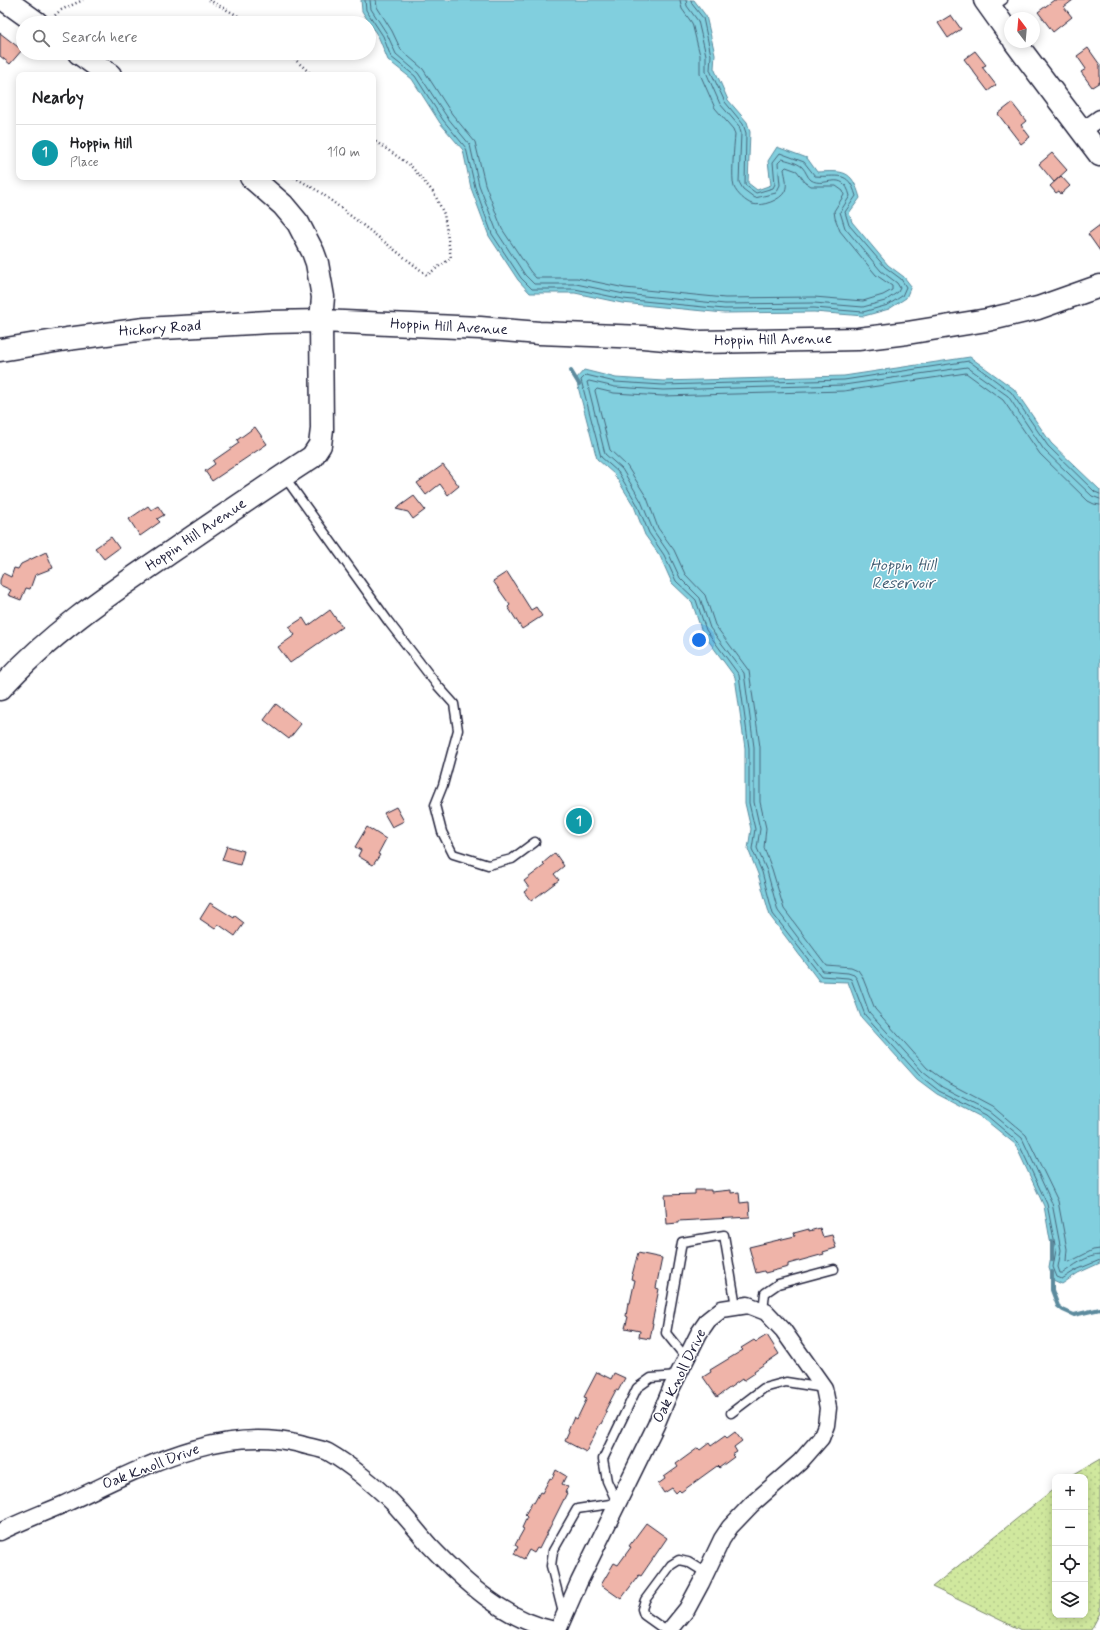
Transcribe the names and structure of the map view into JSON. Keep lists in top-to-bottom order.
{
  "streets": {
    "main road": ["Hoppin Hill Avenue", "Hickory Road"],
    "street": ["Oak Knoll Drive"]
  },
  "crossings": [
    ["Hoppin Hill Avenue", "Hickory Road"]
  ],
  "water": ["Hoppin Hill Reservoir"],
  "north": "top",
  "page": {
    "search": "Search here",
    "heading": "Nearby",
    "list": [
      {
        "mark": "1",
        "name": "Hoppin Hill",
        "note": "Place",
        "value": "110 m"
      }
    ],
    "pins": "1",
    "map_buttons": ["+", "−"]
  }
}
